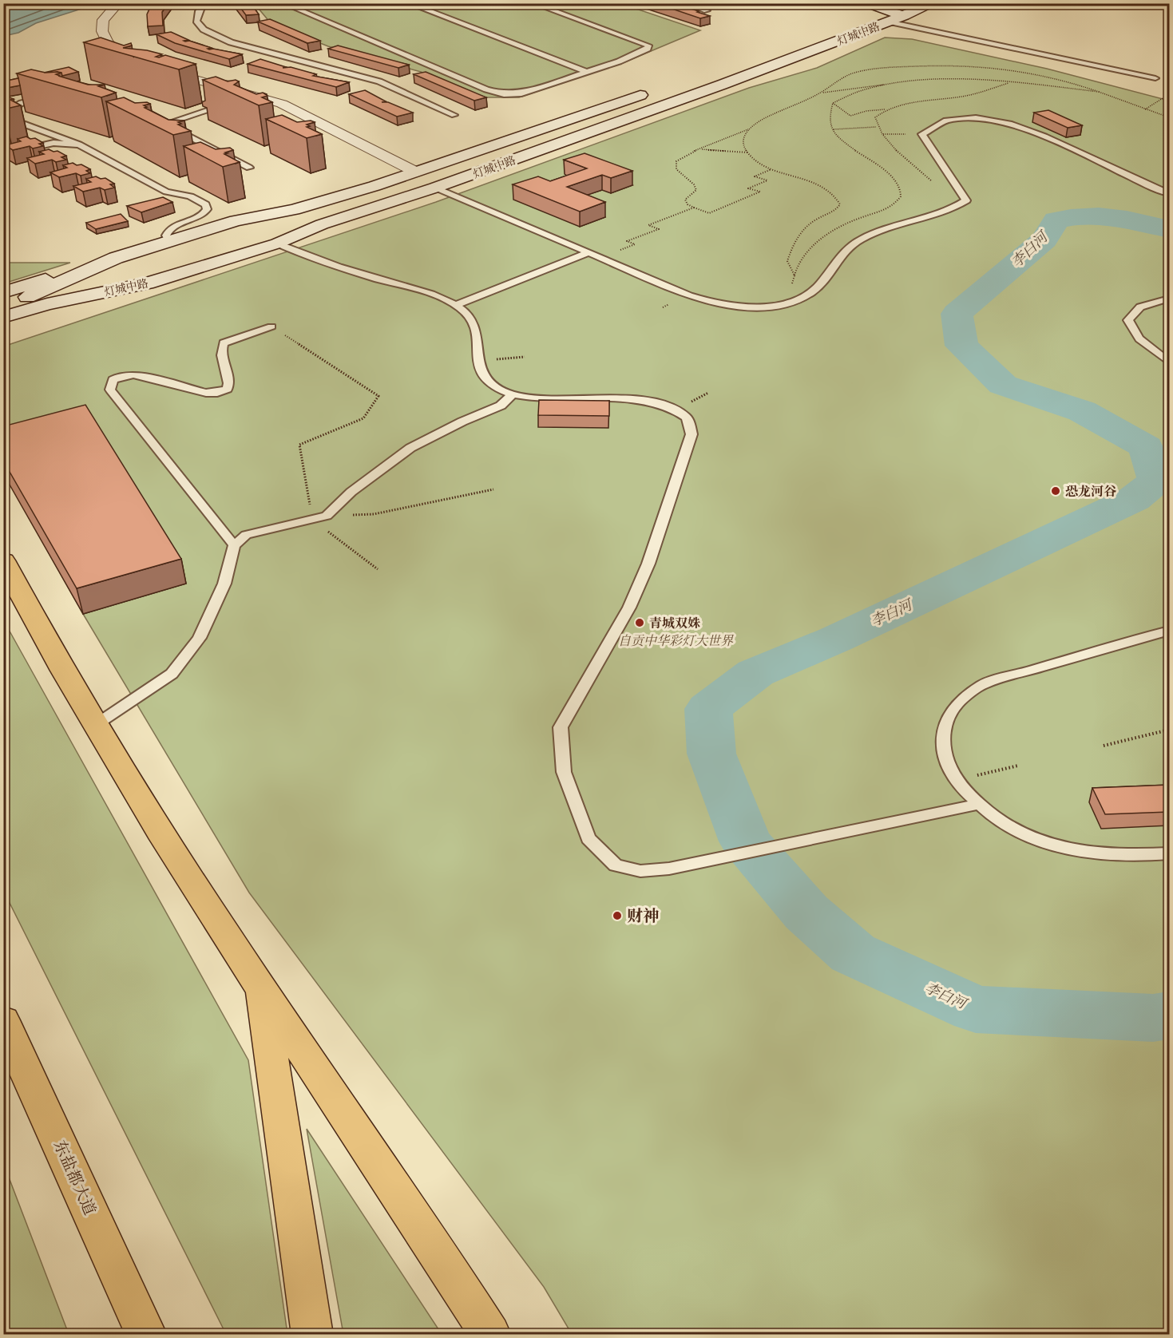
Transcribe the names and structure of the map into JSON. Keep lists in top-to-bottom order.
{
  "streets": {
    "highway": ["东盐都大道"],
    "main road": ["灯城中路"]
  },
  "water": ["李白河"],
  "parks": ["自贡中华彩灯大世界"],
  "places": ["恐龙河谷", "青城双姝", "财神"]
}
